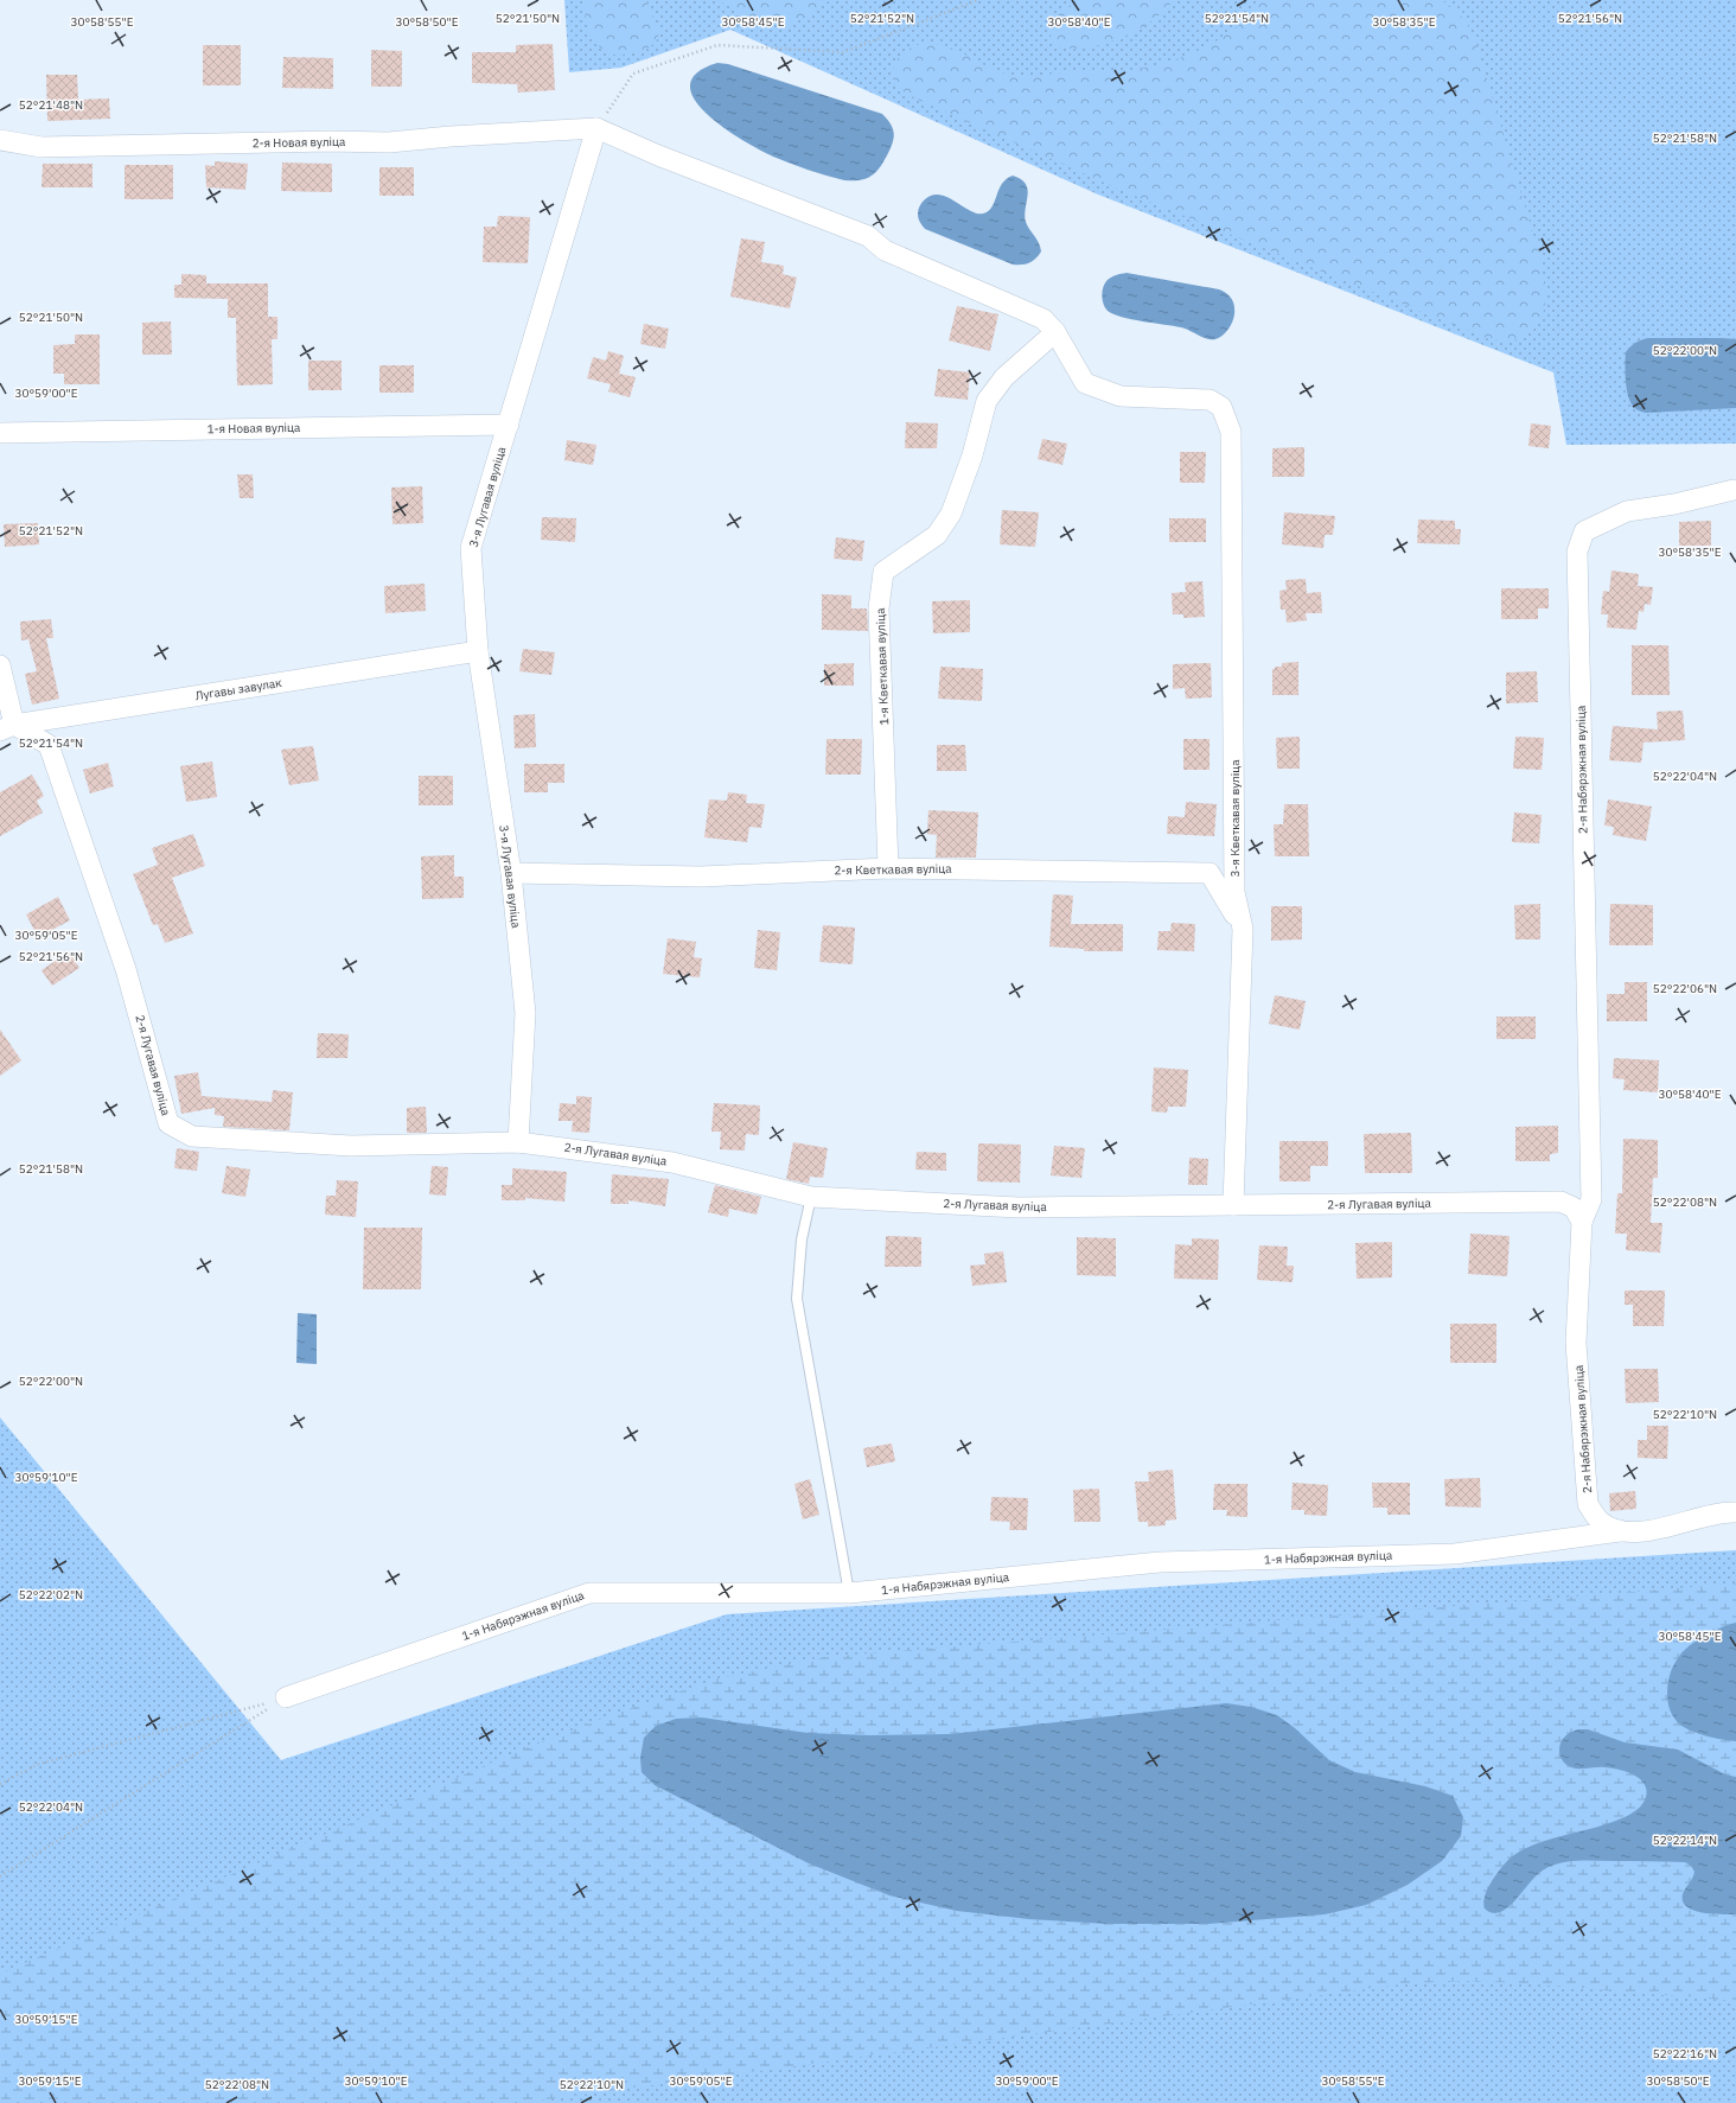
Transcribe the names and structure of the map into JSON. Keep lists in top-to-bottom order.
{
  "streets": {
    "street": [
      "2-я Новая вуліца",
      "1-я Новая вуліца",
      "3-я Лугавая вуліца",
      "1-я Кветкавая вуліца",
      "Лугавы завулак",
      "2-я Набярэжная вуліца",
      "3-я Кветкавая вуліца",
      "2-я Кветкавая вуліца",
      "2-я Лугавая вуліца",
      "1-я Набярэжная вуліца"
    ]
  },
  "crossings": [
    ["2-я Новая вуліца", "3-я Лугавая вуліца"],
    ["1-я Новая вуліца", "3-я Лугавая вуліца"],
    ["3-я Лугавая вуліца", "Лугавы завулак"],
    ["3-я Лугавая вуліца", "2-я Кветкавая вуліца"],
    ["3-я Лугавая вуліца", "2-я Лугавая вуліца"],
    ["1-я Кветкавая вуліца", "3-я Кветкавая вуліца"],
    ["1-я Кветкавая вуліца", "2-я Кветкавая вуліца"],
    ["Лугавы завулак", "2-я Лугавая вуліца"],
    ["2-я Набярэжная вуліца", "2-я Лугавая вуліца"],
    ["2-я Набярэжная вуліца", "1-я Набярэжная вуліца"],
    ["3-я Кветкавая вуліца", "2-я Кветкавая вуліца"],
    ["3-я Кветкавая вуліца", "2-я Лугавая вуліца"]
  ],
  "coordinates": [
    "52°21'50\"N",
    "52°21'52\"N",
    "52°21'54\"N",
    "52°21'56\"N",
    "30°58'55\"E",
    "30°58'50\"E",
    "30°58'45\"E",
    "30°58'40\"E",
    "30°58'35\"E",
    "52°21'48\"N",
    "52°21'58\"N",
    "52°22'00\"N",
    "30°59'00\"E",
    "52°22'04\"N",
    "30°59'05\"E",
    "52°22'06\"N",
    "52°22'08\"N",
    "52°22'10\"N",
    "30°59'10\"E",
    "52°22'02\"N",
    "52°22'14\"N",
    "30°59'15\"E",
    "52°22'16\"N"
  ]
}
